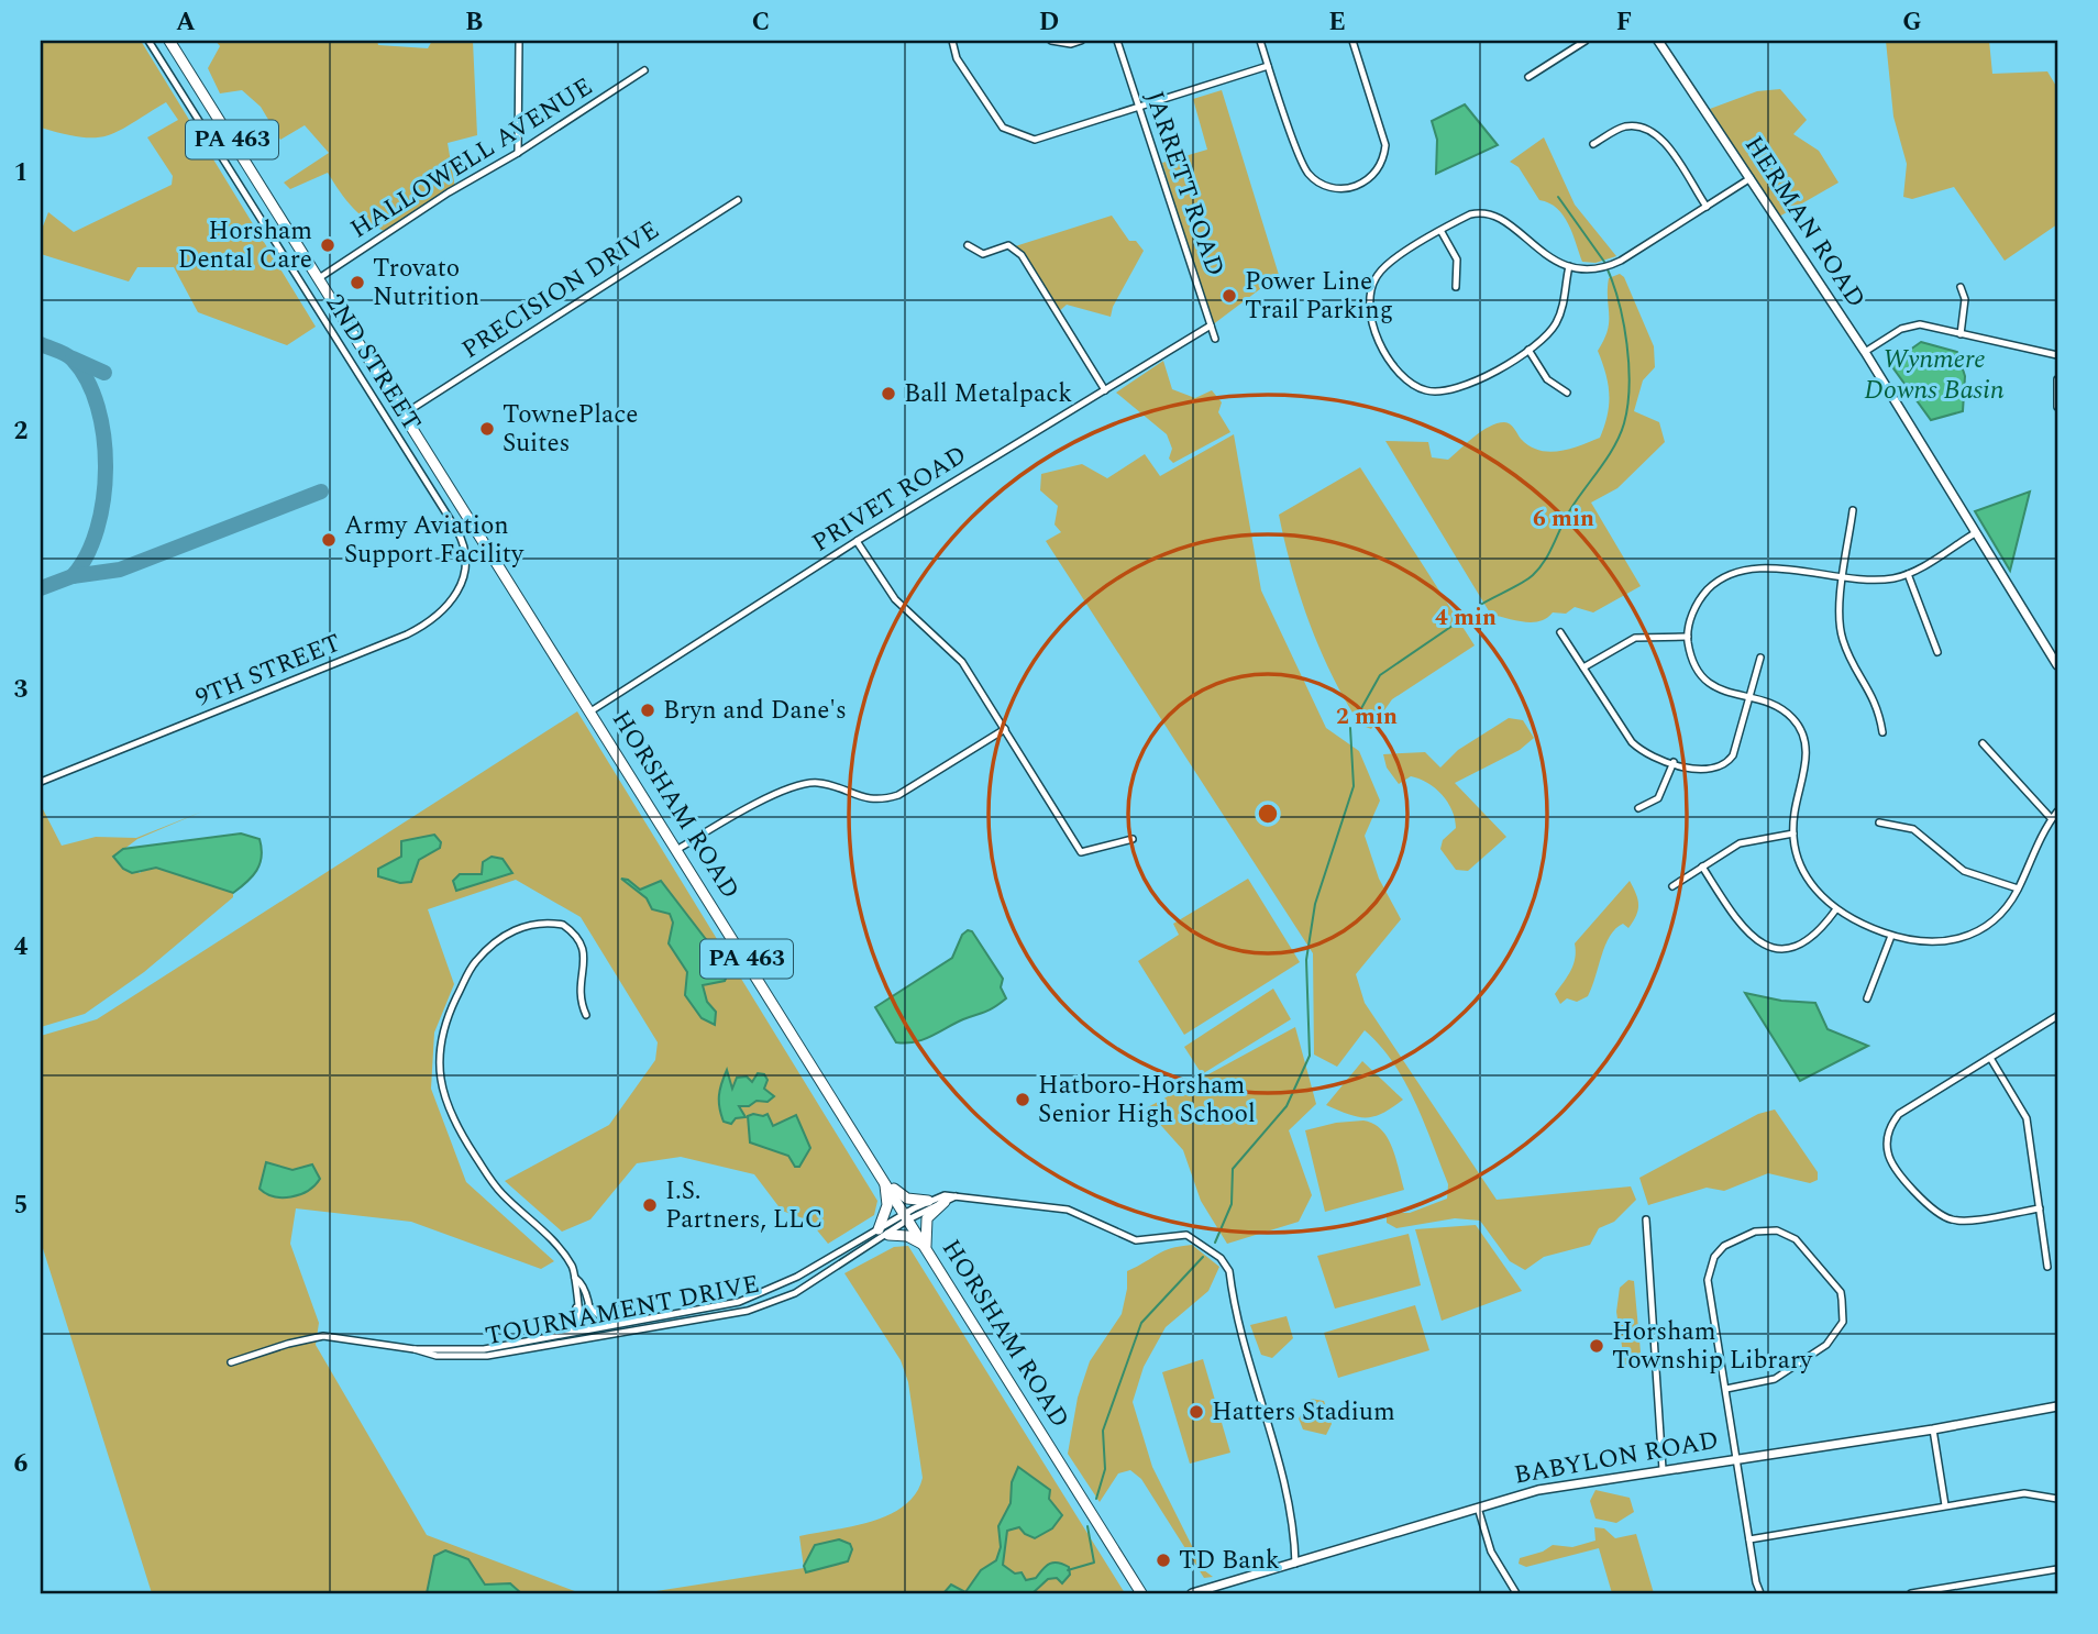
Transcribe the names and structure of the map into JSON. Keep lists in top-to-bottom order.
{
  "streets": {
    "main road": ["PA 463", "HORSHAM ROAD"],
    "street": [
      "HALLOWELL AVENUE",
      "JARRETT ROAD",
      "HERMAN ROAD",
      "PRECISION DRIVE",
      "2ND STREET",
      "PRIVET ROAD",
      "9TH STREET",
      "TOURNAMENT DRIVE",
      "BABYLON ROAD"
    ]
  },
  "crossings": [
    ["HALLOWELL AVENUE", "HORSHAM ROAD"],
    ["JARRETT ROAD", "PRIVET ROAD"],
    ["PRECISION DRIVE", "HORSHAM ROAD"],
    ["2ND STREET", "9TH STREET"],
    ["PRIVET ROAD", "HORSHAM ROAD"],
    ["HORSHAM ROAD", "TOURNAMENT DRIVE"]
  ],
  "water": ["Wynmere Downs Basin"],
  "places": [
    "Horsham Dental Care",
    "Trovato Nutrition",
    "Power Line Trail Parking",
    "Ball Metalpack",
    "TownePlace Suites",
    "Army Aviation Support Facility",
    "Bryn and Dane's",
    "Hatboro-Horsham Senior High School",
    "I.S. Partners, LLC",
    "Horsham Township Library",
    "Hatters Stadium",
    "TD Bank"
  ],
  "grid": {
    "columns": [
      "A",
      "B",
      "C",
      "D",
      "E",
      "F",
      "G"
    ],
    "rows": [
      "1",
      "2",
      "3",
      "4",
      "5",
      "6"
    ]
  },
  "rings": ["6 min", "4 min", "2 min"]
}
